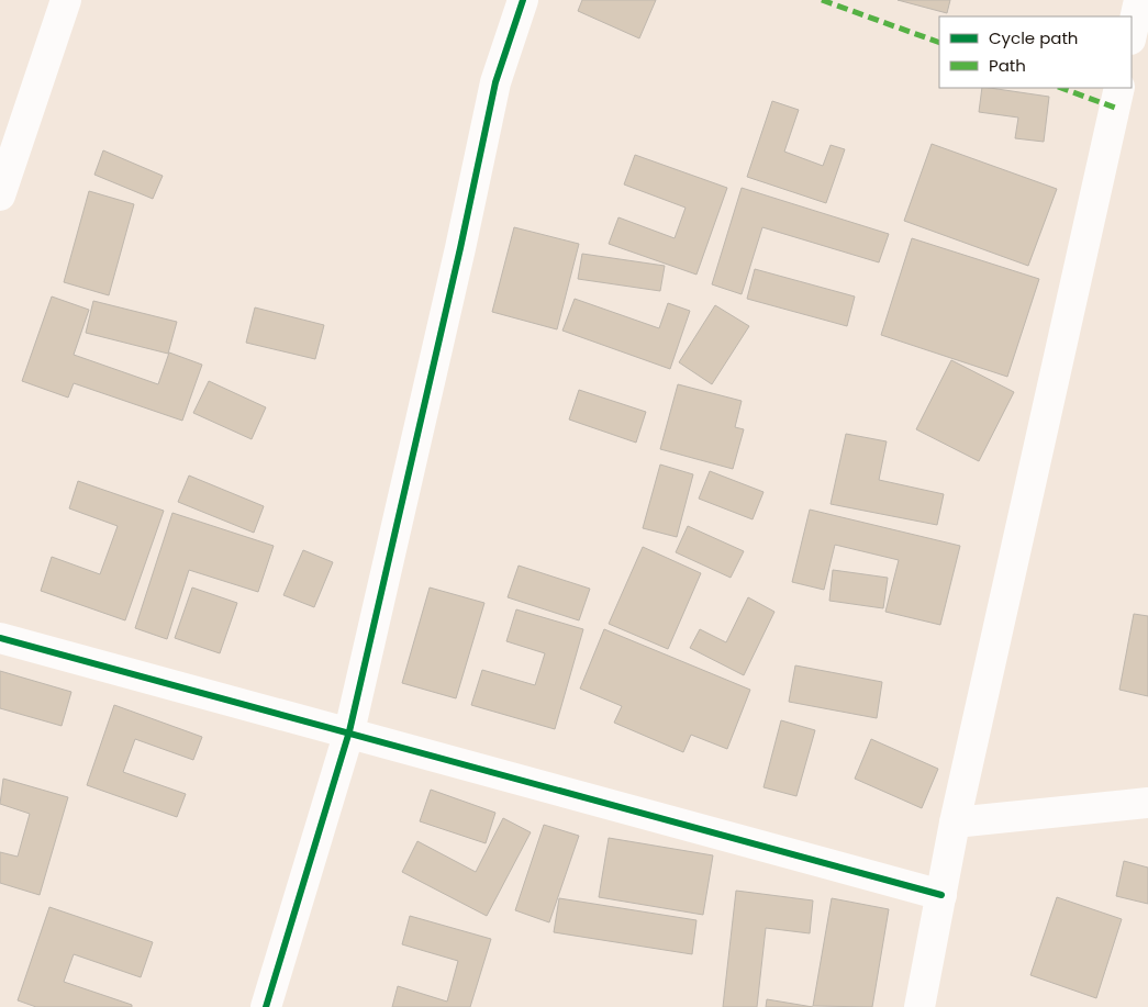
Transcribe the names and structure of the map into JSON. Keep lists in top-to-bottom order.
{
  "legend": ["Cycle path", "Path"]
}
